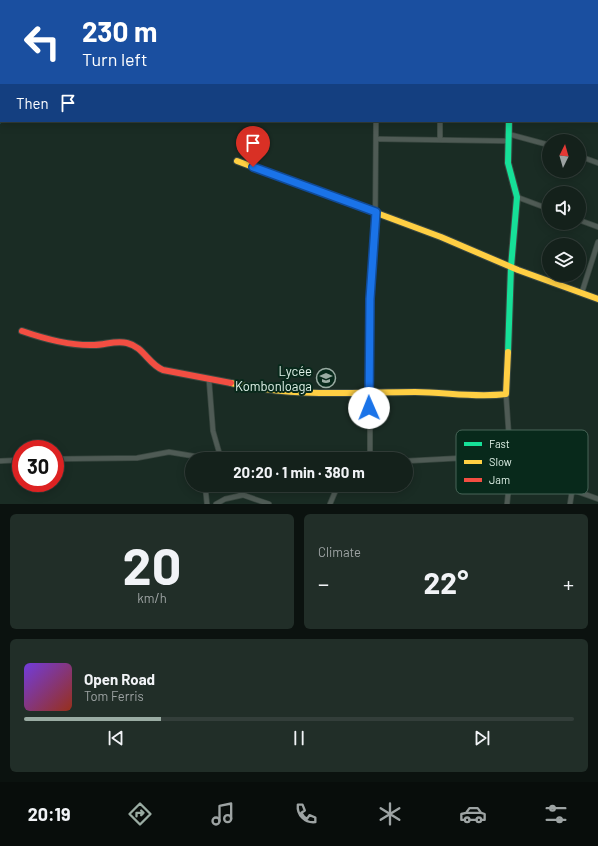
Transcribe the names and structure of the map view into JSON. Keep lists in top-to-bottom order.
{
  "places": {
    "school or university": ["Lycée Kombonloaga"]
  },
  "legend": ["Fast", "Slow", "Jam"],
  "north": "top",
  "page": {
    "turn": ["230 m", "Turn left"],
    "then": "Then",
    "limit": "30",
    "trip": "20:20 · 1 min · 380 m",
    "tile": [
      ["20", "km/h"],
      "Climate"
    ],
    "heat": ["−", "22°", "+"],
    "song": ["Open Road", "Tom Ferris"],
    "tabs": "20:19"
  }
}
